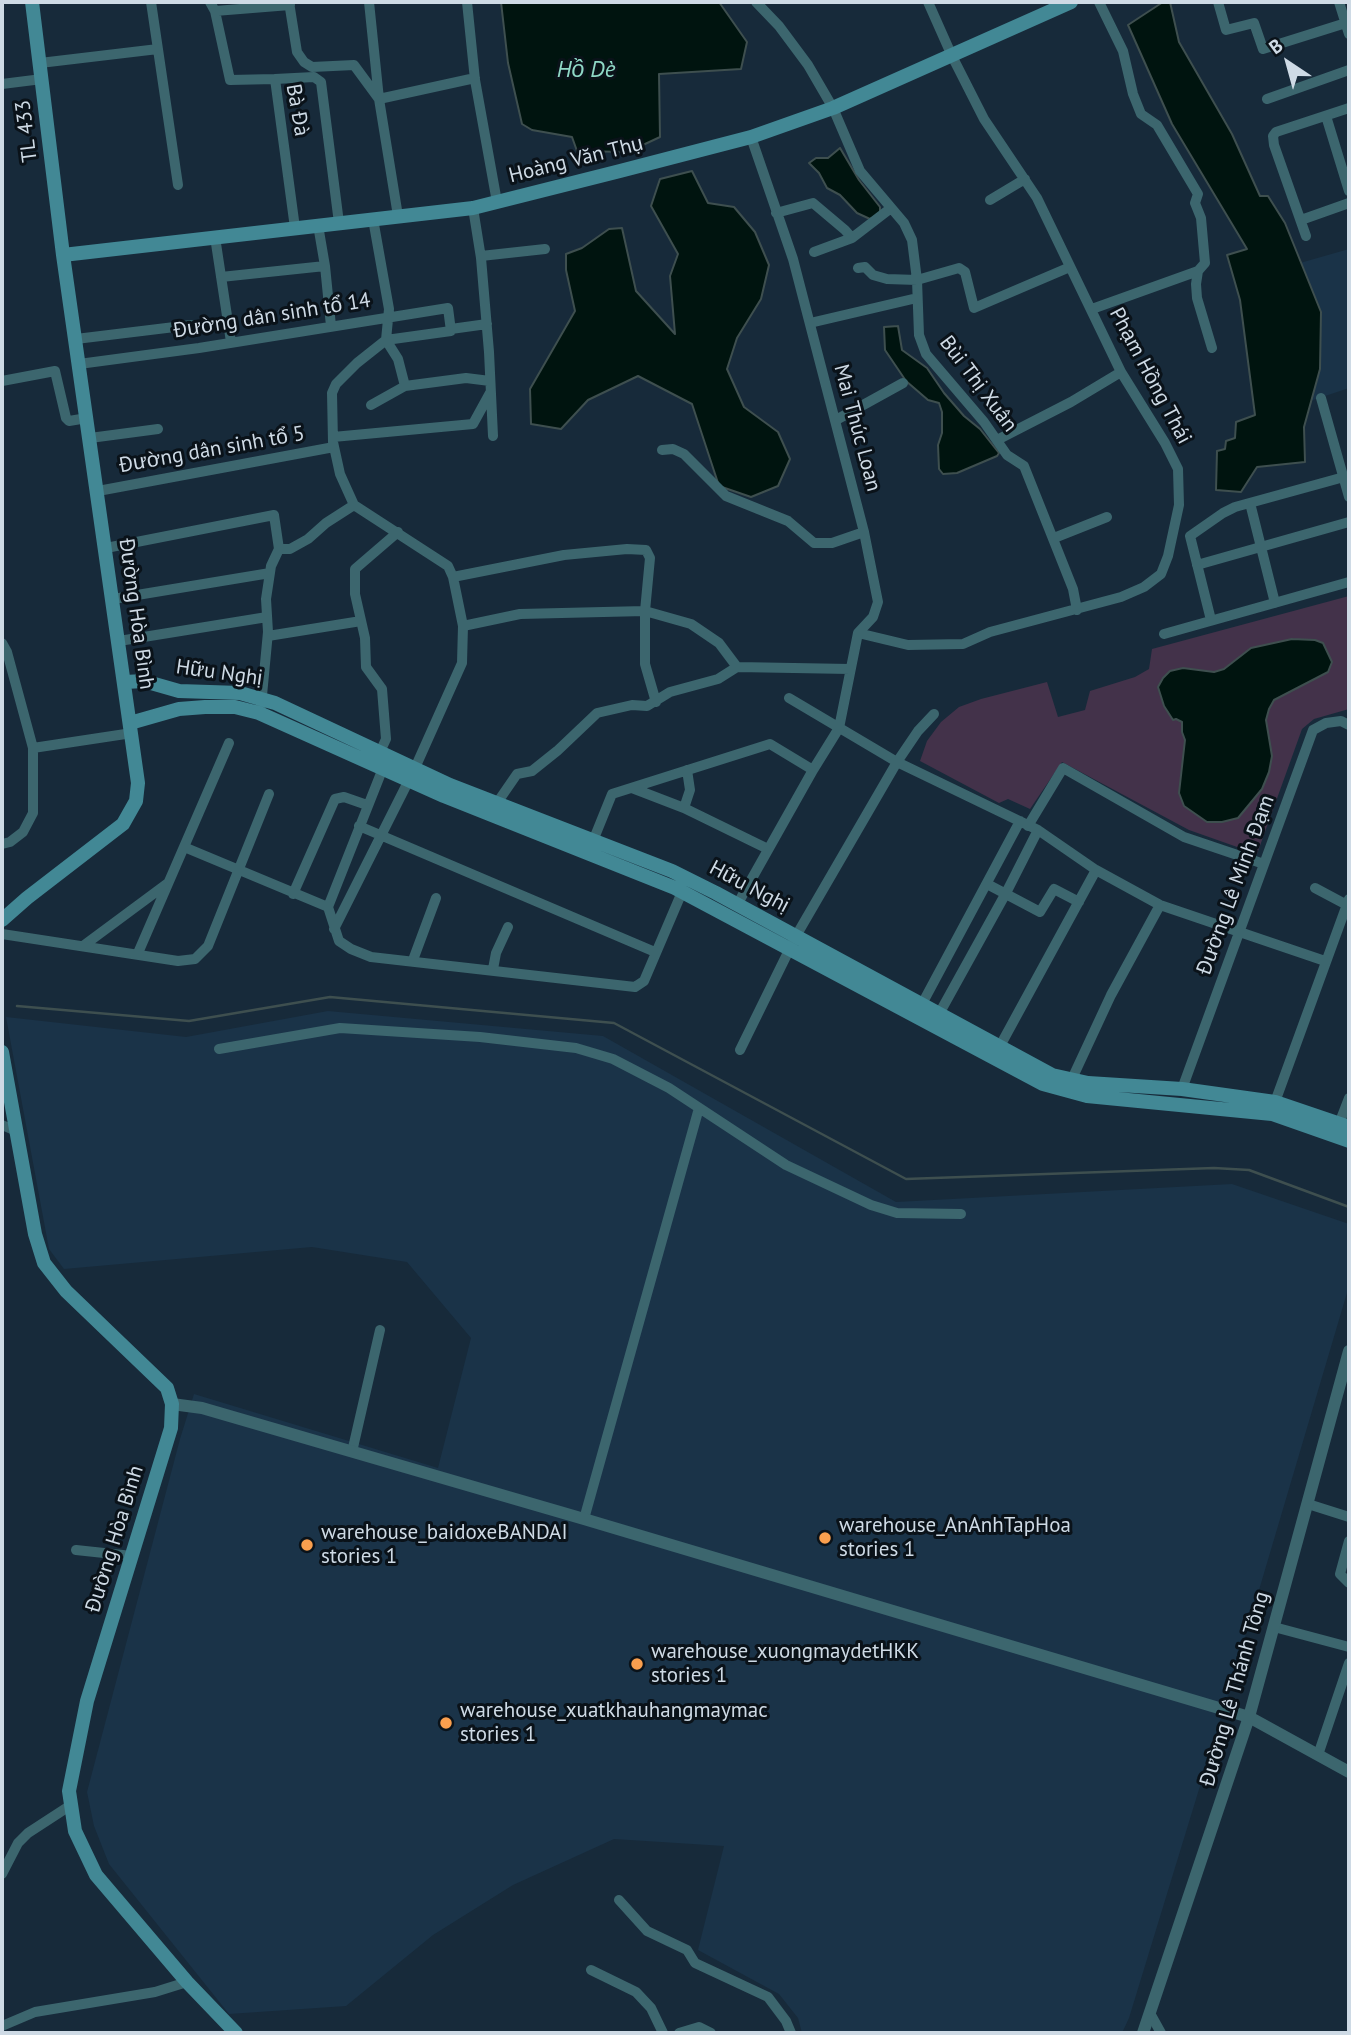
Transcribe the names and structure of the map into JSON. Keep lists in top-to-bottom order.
{
  "streets": {
    "main road": [
      "TL 433",
      "Hoàng Văn Thụ",
      "Đường Hòa Bình",
      "Hữu Nghị"
    ],
    "street": [
      "Bà Đà",
      "Đường dân sinh tổ 14",
      "Phạm Hồng Thái",
      "Bùi Thị Xuân",
      "Mai Thúc Loan",
      "Đường dân sinh tổ 5",
      "Đường Lê Minh Đạm",
      "Đường Lê Thánh Tông"
    ]
  },
  "crossings": [
    ["Bà Đà", "Hoàng Văn Thụ"],
    ["TL 433", "Hoàng Văn Thụ"],
    ["TL 433", "Đường Hòa Bình"],
    ["Hoàng Văn Thụ", "Phạm Hồng Thái"],
    ["Hoàng Văn Thụ", "Bùi Thị Xuân"],
    ["Hoàng Văn Thụ", "Mai Thúc Loan"],
    ["Hoàng Văn Thụ", "Đường Hòa Bình"],
    ["Đường dân sinh tổ 14", "Đường Hòa Bình"],
    ["Phạm Hồng Thái", "Bùi Thị Xuân"],
    ["Phạm Hồng Thái", "Mai Thúc Loan"],
    ["Đường dân sinh tổ 5", "Đường Hòa Bình"],
    ["Đường Hòa Bình", "Hữu Nghị"],
    ["Hữu Nghị", "Đường Lê Minh Đạm"]
  ],
  "water": ["Hồ Dè"],
  "places": [
    "warehouse_AnAnhTapHoa stories 1",
    "warehouse_baidoxeBANDAI stories 1",
    "warehouse_xuongmaydetHKK stories 1",
    "warehouse_xuatkhauhangmaymac stories 1"
  ],
  "north": "top left"
}
